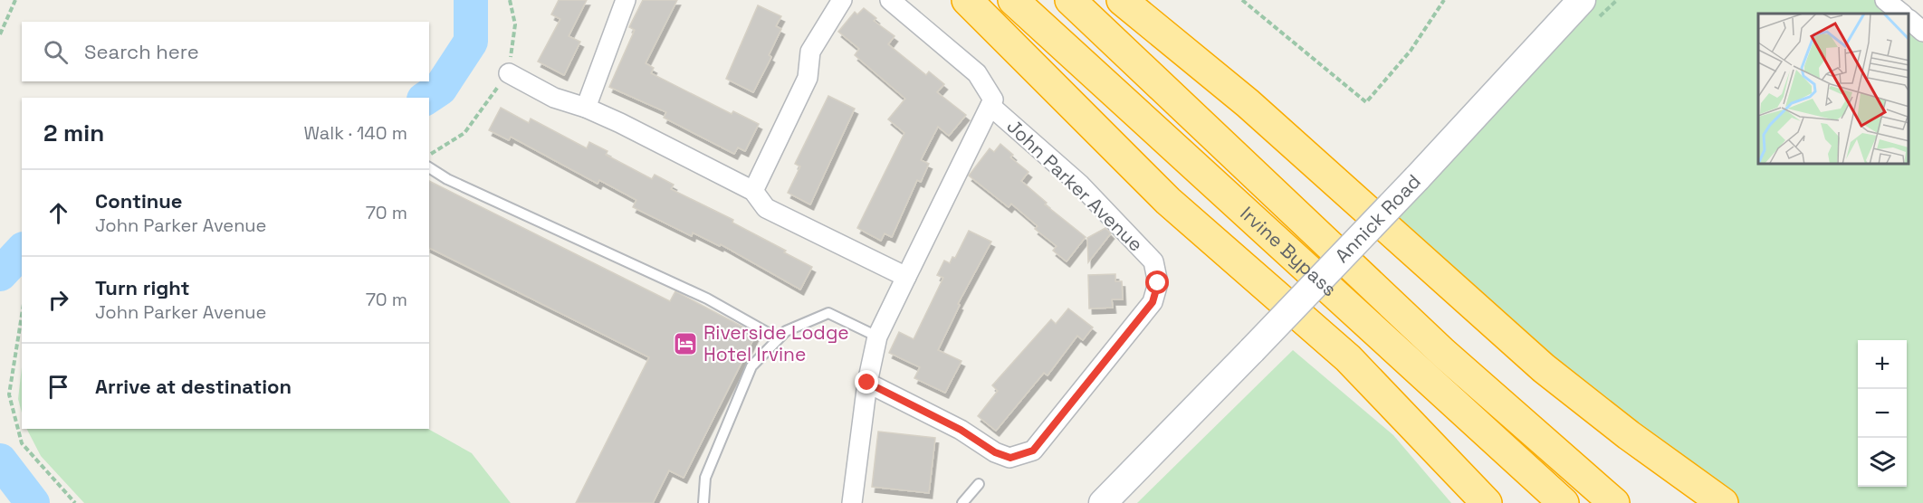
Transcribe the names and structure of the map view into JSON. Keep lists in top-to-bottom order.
{
  "streets": {
    "highway": ["Irvine Bypass"],
    "main road": ["Annick Road"],
    "street": ["John Parker Avenue"]
  },
  "places": {
    "hotel": ["Riverside Lodge Hotel Irvine"]
  },
  "page": {
    "search": "Search here",
    "heading": ["2 min", "Walk · 140 m"],
    "list": [
      ["Continue", "John Parker Avenue", "70 m"],
      ["Turn right", "John Parker Avenue", "70 m"],
      "Arrive at destination"
    ],
    "map_buttons": ["+", "−"]
  }
}
